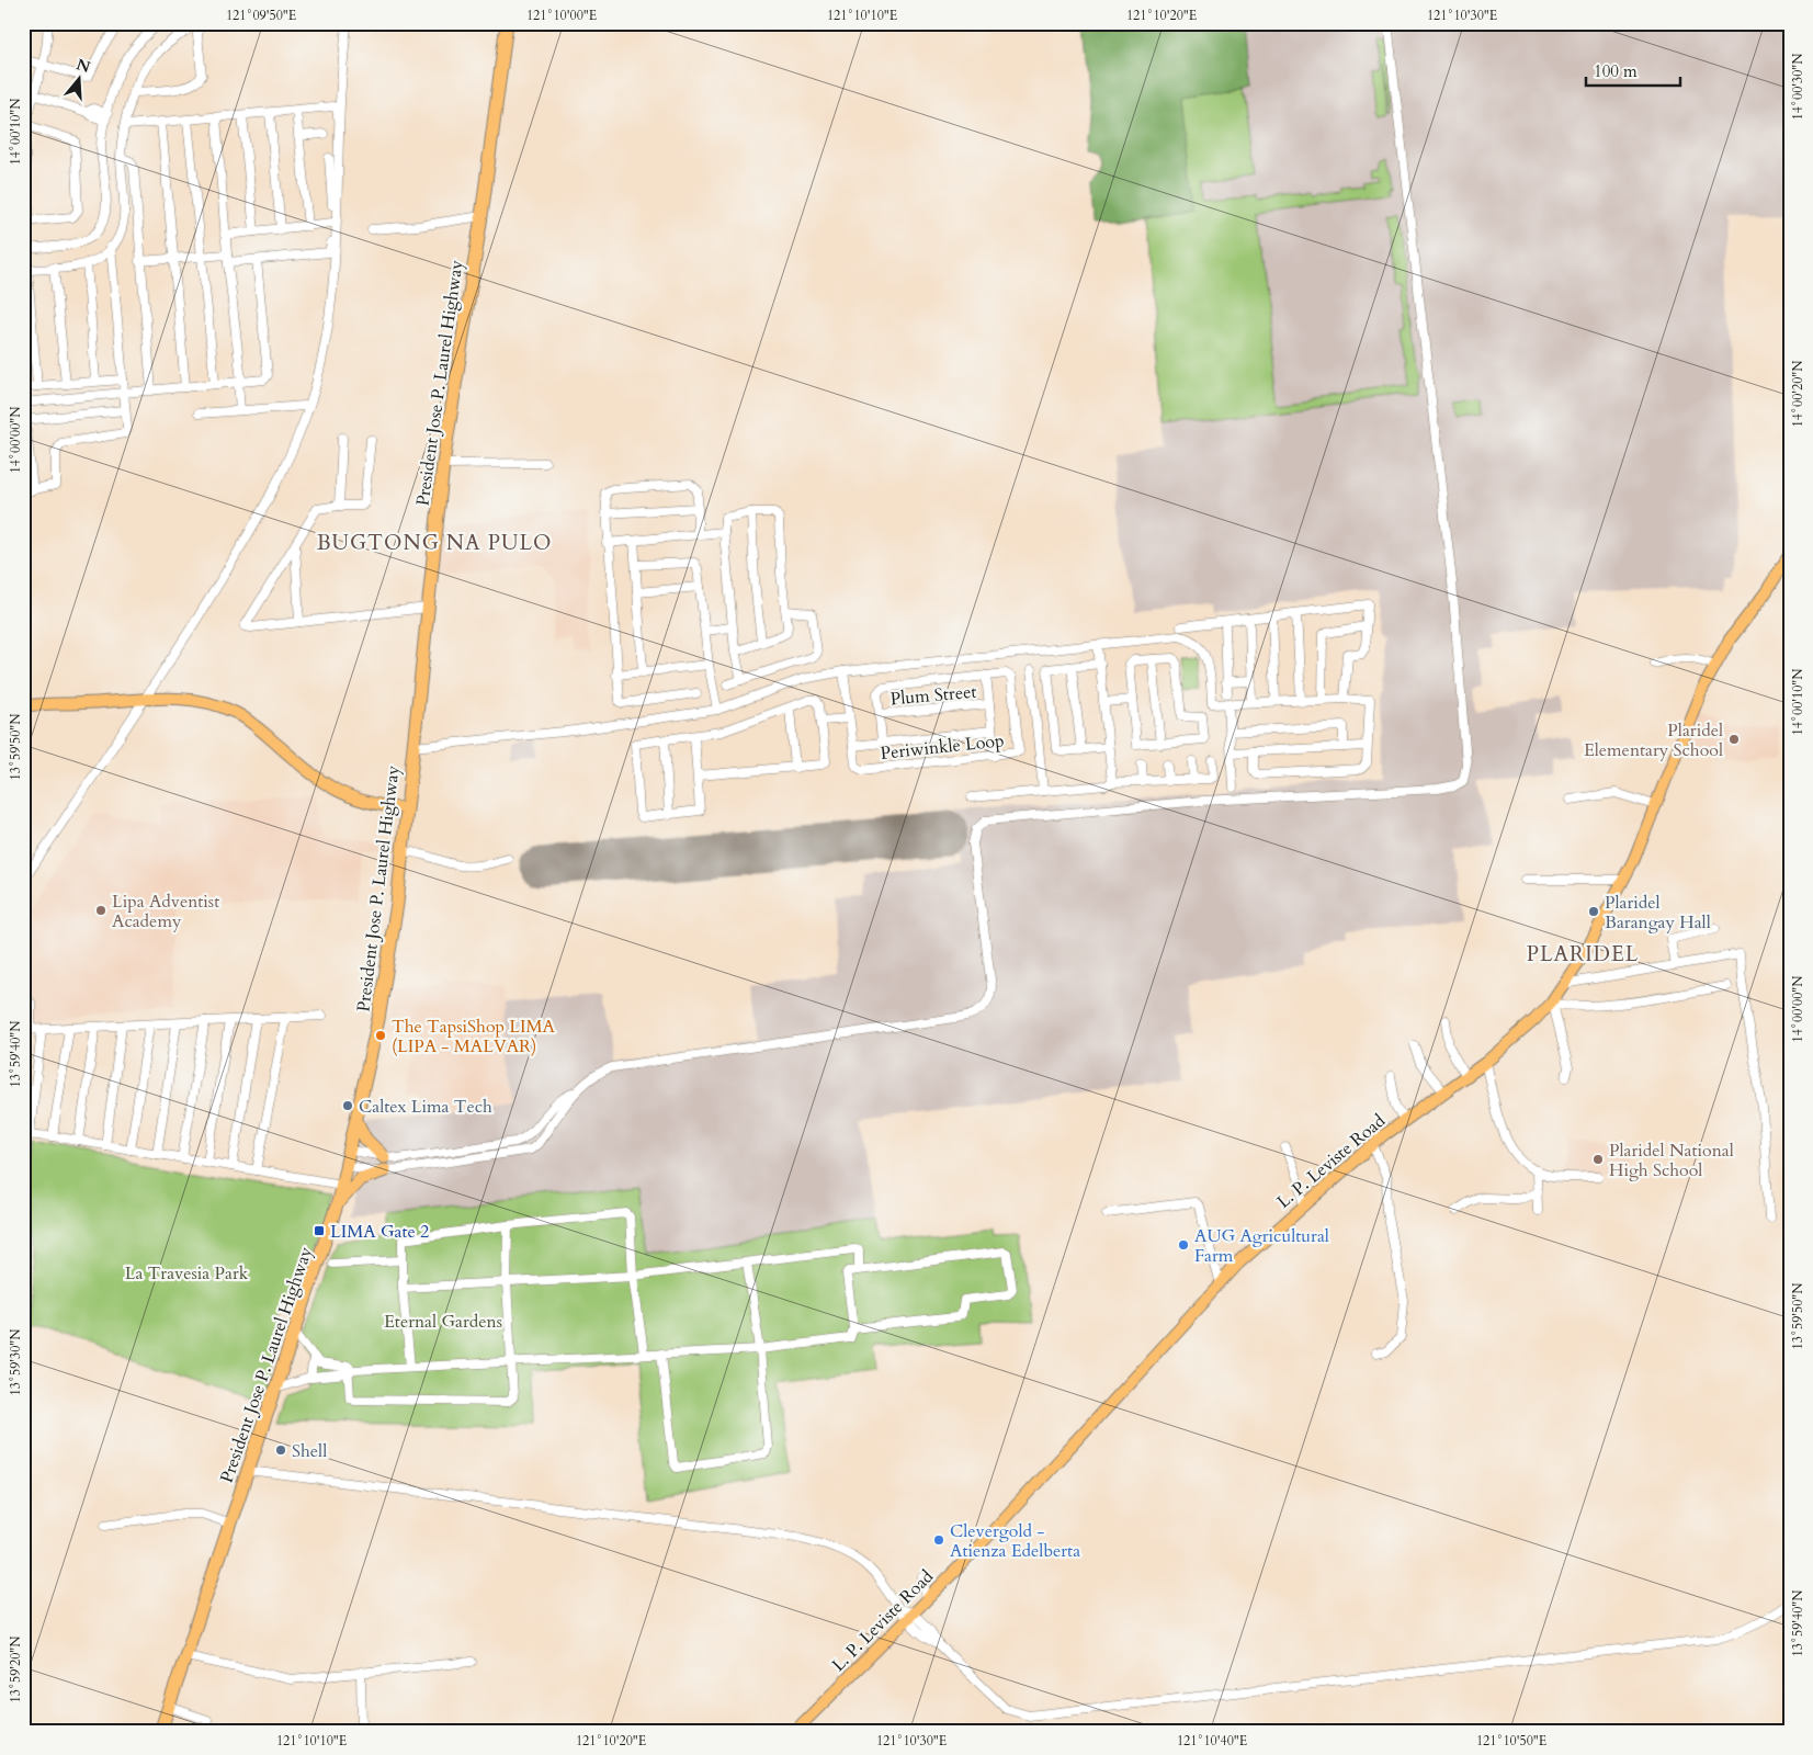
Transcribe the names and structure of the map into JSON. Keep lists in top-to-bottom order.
{
  "streets": {
    "highway": ["President Jose P. Laurel Highway"],
    "main road": ["L. P. Leviste Road"],
    "street": ["Plum Street", "Periwinkle Loop"]
  },
  "crossings": [
    ["Plum Street", "Periwinkle Loop"]
  ],
  "districts": ["BUGTONG NA PULO", "PLARIDEL"],
  "parks": ["La Travesia Park", "Eternal Gardens"],
  "places": {
    "other": [
      "Plaridel Elementary School",
      "Lipa Adventist Academy",
      "Plaridel Barangay Hall",
      "The TapsiShop LIMA (LIPA - MALVAR)",
      "Caltex Lima Tech",
      "Plaridel National High School",
      "AUG Agricultural Farm",
      "Shell",
      "Clevergold - Atienza Edelberta"
    ],
    "transit": ["LIMA Gate 2"]
  },
  "scale_bar": "100 m",
  "north": "top",
  "coordinates": [
    "121°09'50\"E",
    "121°10'00\"E",
    "121°10'10\"E",
    "121°10'20\"E",
    "121°10'30\"E",
    "14°00'30\"N",
    "14°00'10\"N",
    "14°00'20\"N",
    "14°00'00\"N",
    "13°59'50\"N",
    "13°59'40\"N",
    "13°59'30\"N",
    "13°59'20\"N",
    "121°10'40\"E",
    "121°10'50\"E"
  ]
}
